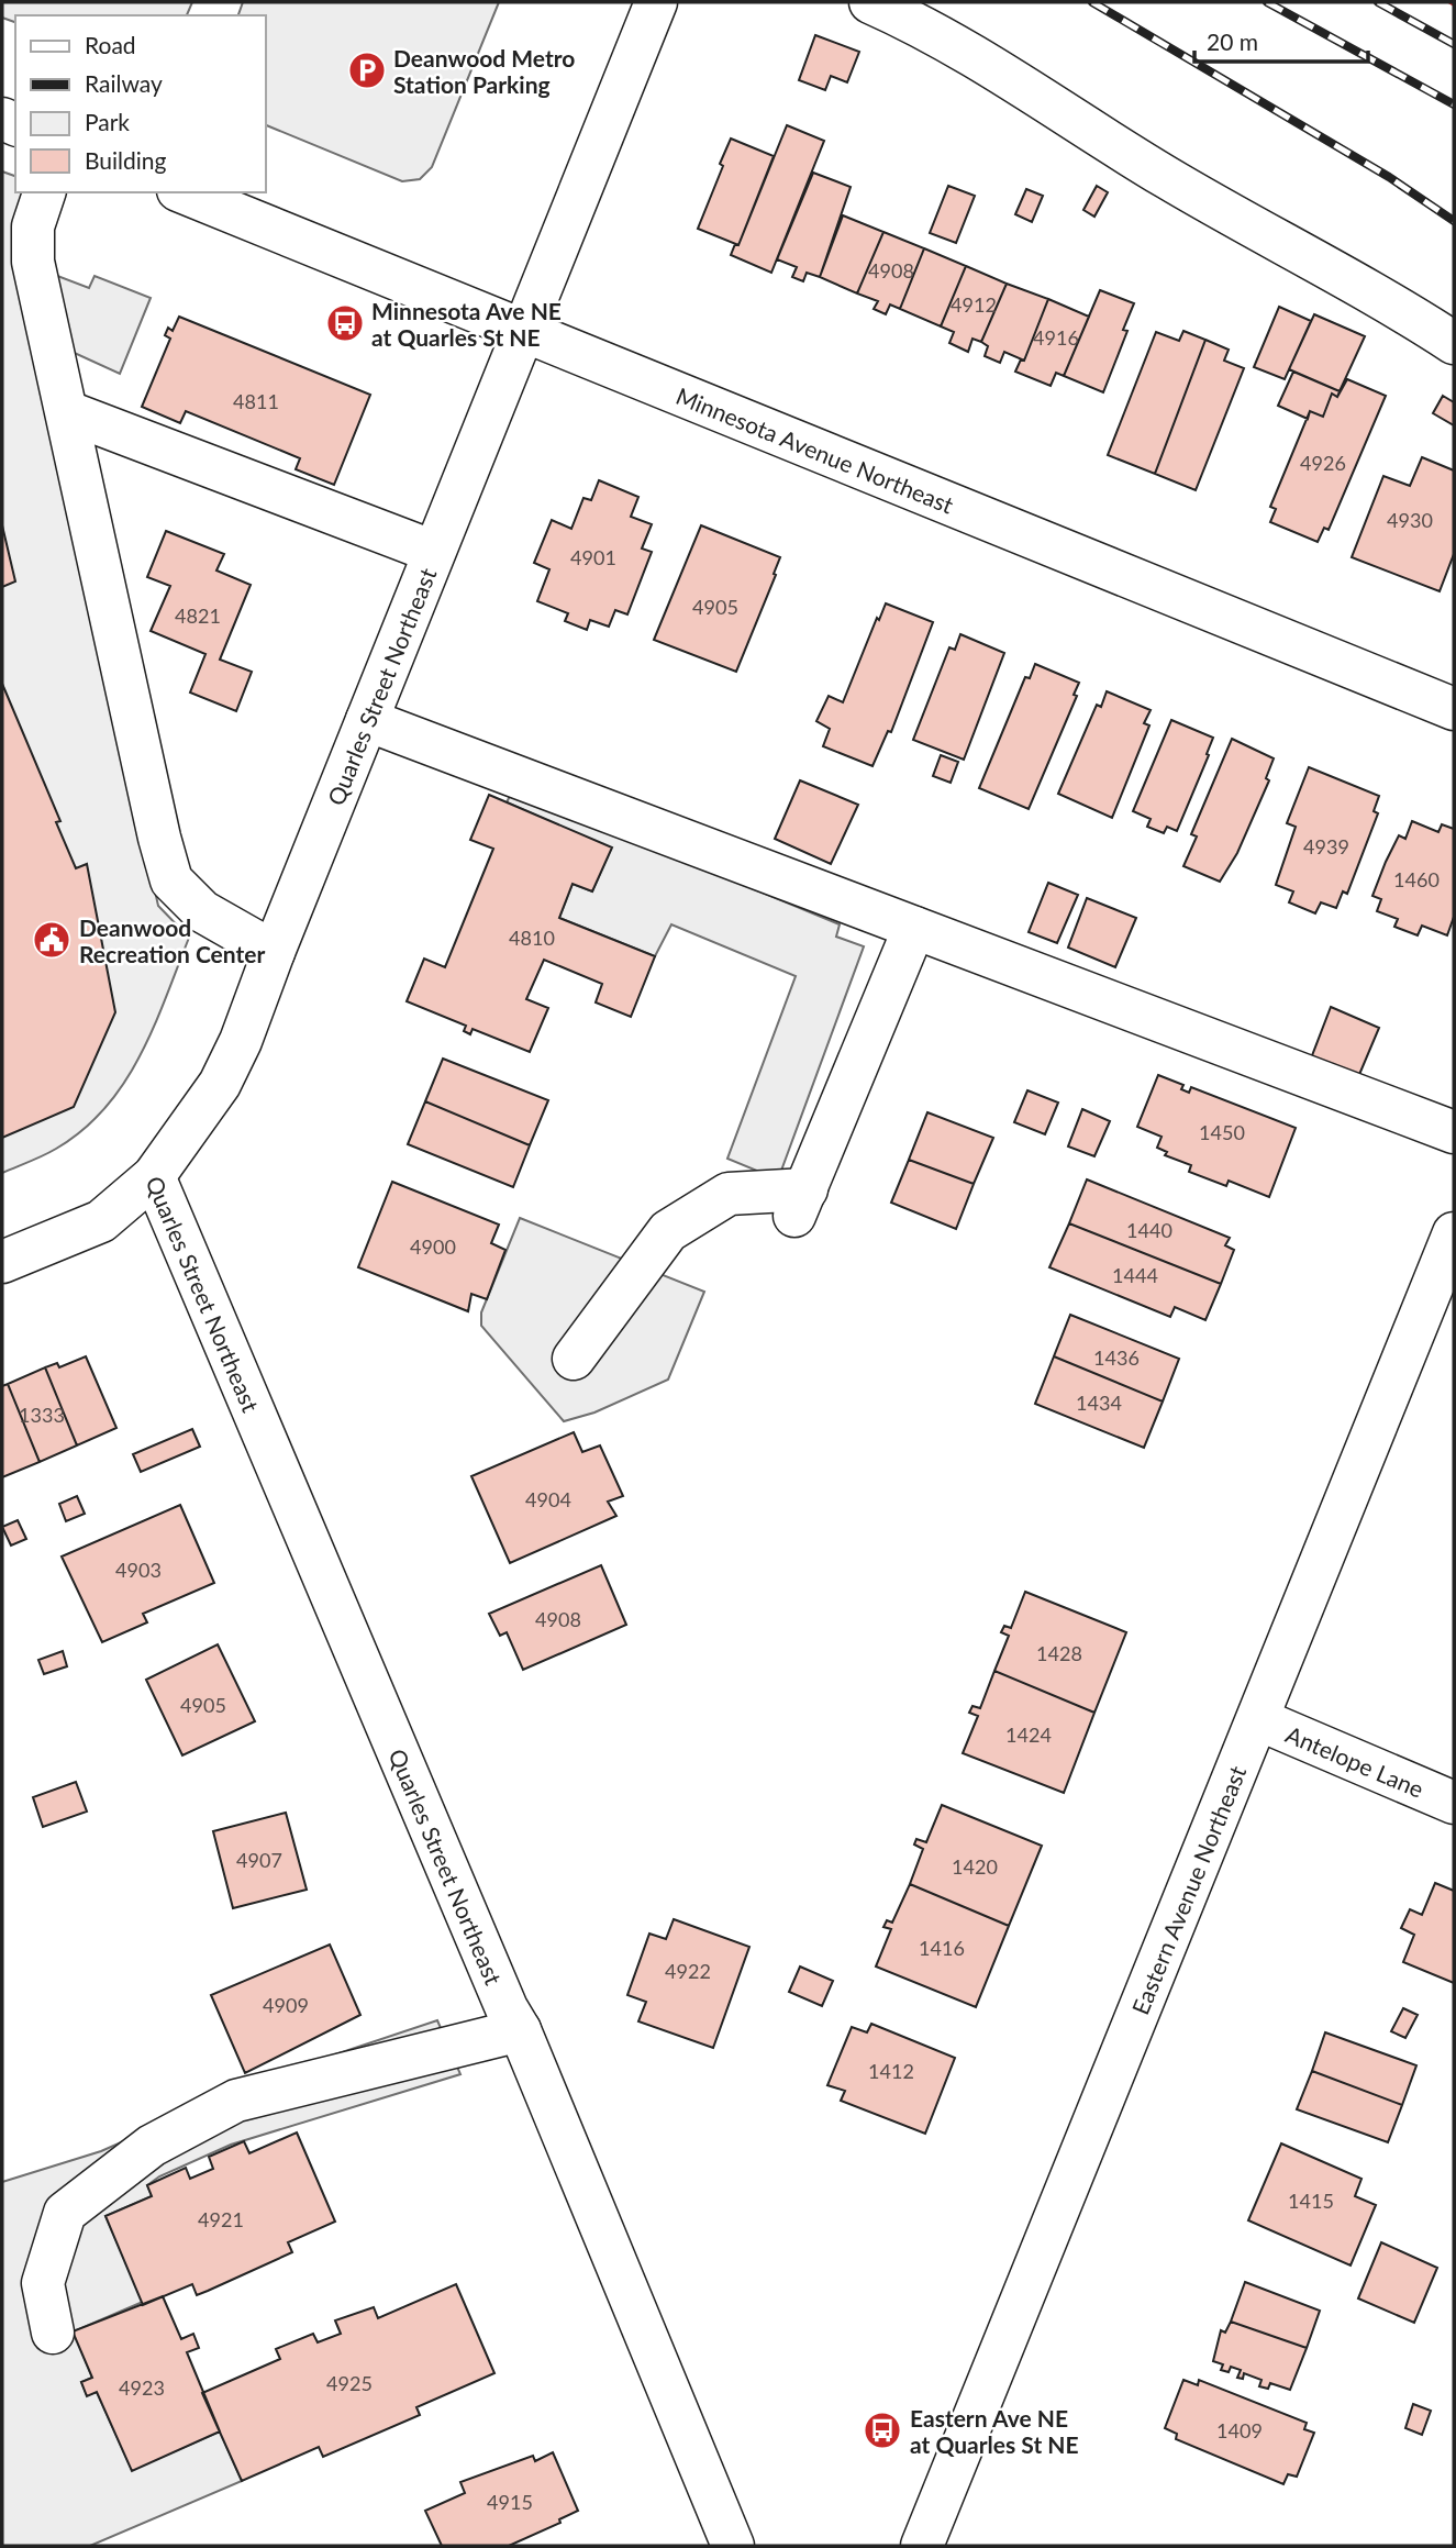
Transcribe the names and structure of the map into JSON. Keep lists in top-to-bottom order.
{
  "streets": {
    "street": [
      "Minnesota Avenue Northeast",
      "Quarles Street Northeast",
      "Antelope Lane",
      "Eastern Avenue Northeast"
    ]
  },
  "crossings": [
    ["Minnesota Avenue Northeast", "Quarles Street Northeast"],
    ["Antelope Lane", "Eastern Avenue Northeast"]
  ],
  "places": {
    "parking": ["Deanwood Metro Station Parking"],
    "bus stop": ["Minnesota Ave NE at Quarles St NE", "Eastern Ave NE at Quarles St NE"],
    "public building": ["Deanwood Recreation Center"]
  },
  "house_numbers": [
    "4908",
    "4912",
    "4916",
    "4811",
    "4926",
    "4930",
    "4901",
    "4905",
    "4821",
    "4939",
    "1460",
    "4810",
    "1450",
    "1440",
    "4900",
    "1444",
    "1436",
    "1434",
    "1333",
    "4904",
    "4903",
    "4908",
    "1428",
    "4905",
    "1424",
    "4907",
    "1420",
    "1416",
    "4922",
    "4909",
    "1412",
    "1415",
    "4921",
    "4925",
    "4923",
    "1409",
    "4915"
  ],
  "legend": [
    "Road",
    "Railway",
    "Park",
    "Building"
  ],
  "scale_bar": "20 m"
}
